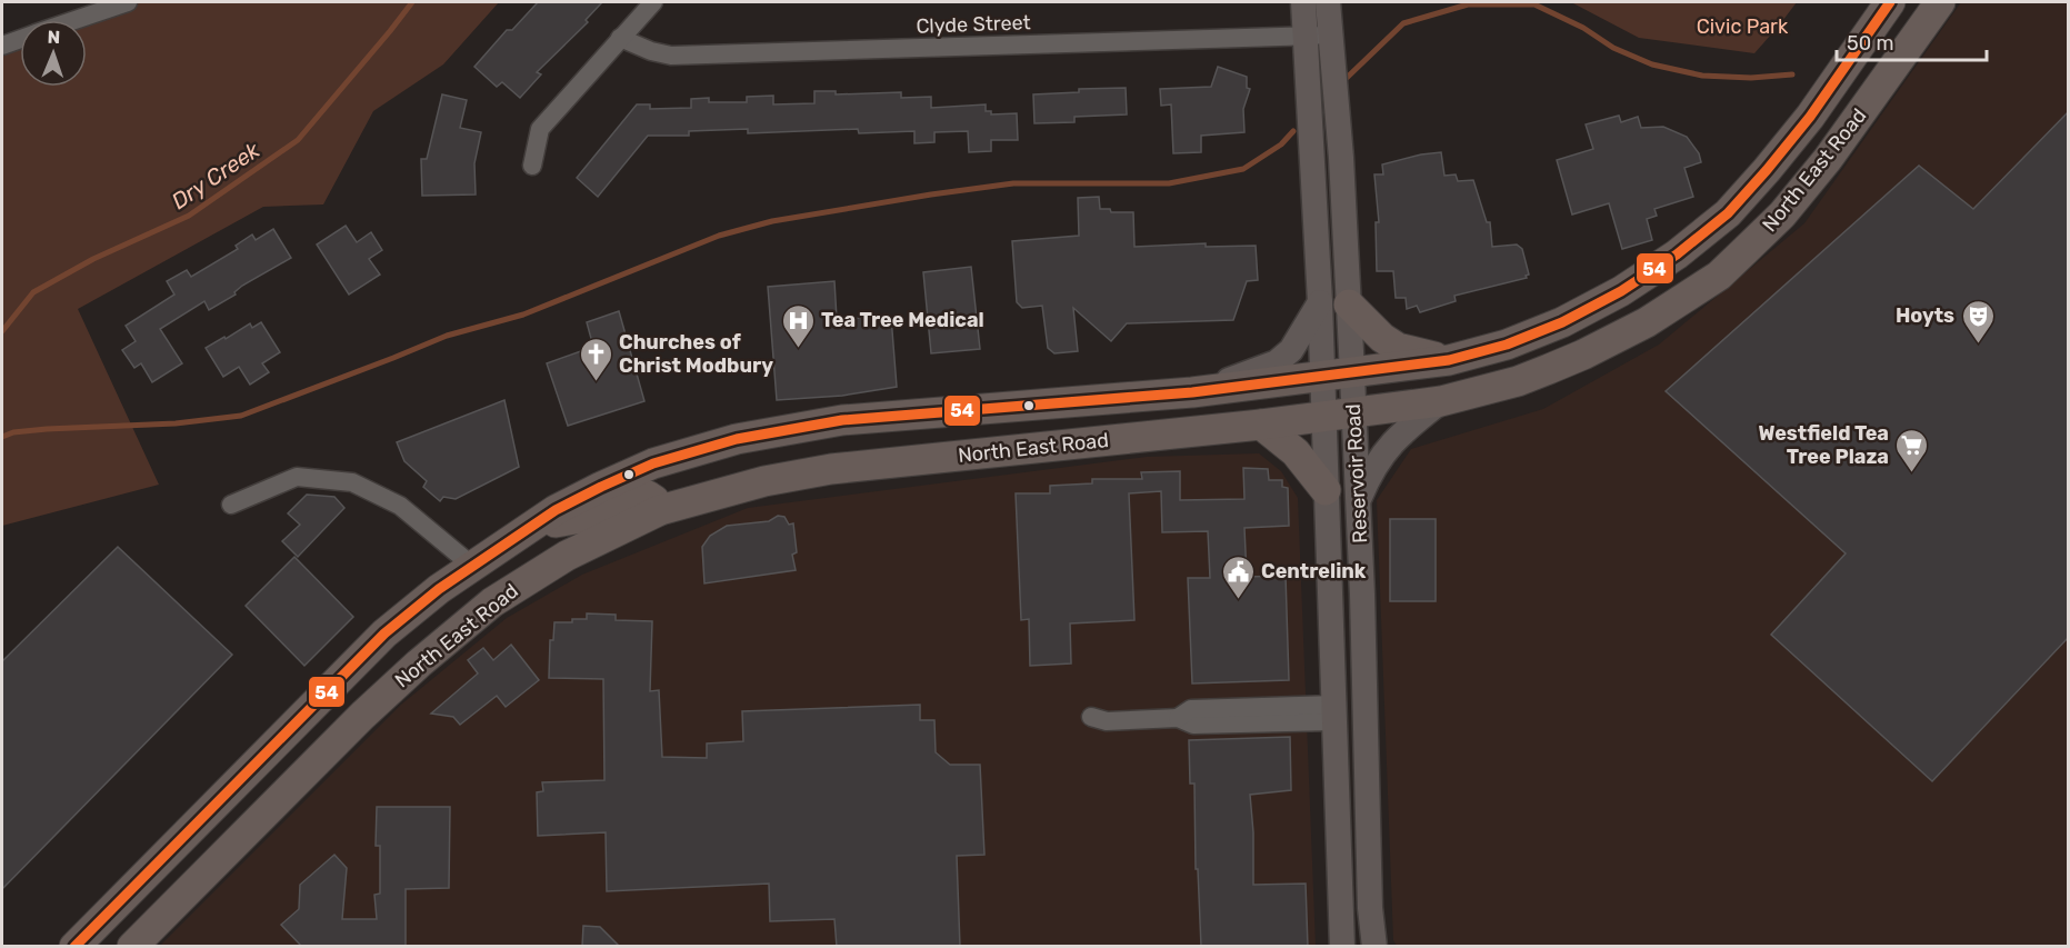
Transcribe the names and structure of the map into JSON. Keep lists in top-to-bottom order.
{
  "streets": {
    "highway": ["North East Road"],
    "main road": ["Reservoir Road"],
    "street": ["Clyde Street"]
  },
  "crossings": [
    ["Clyde Street", "Reservoir Road"],
    ["North East Road", "Reservoir Road"]
  ],
  "water": ["Dry Creek"],
  "parks": ["Civic Park"],
  "places": {
    "theatre": ["Hoyts"],
    "hospital": ["Tea Tree Medical"],
    "church": ["Churches of Christ Modbury"],
    "supermarket": ["Westfield Tea Tree Plaza"],
    "public building": ["Centrelink"]
  },
  "lines": ["transit line 54"],
  "scale_bar": "50 m",
  "north": "top"
}
